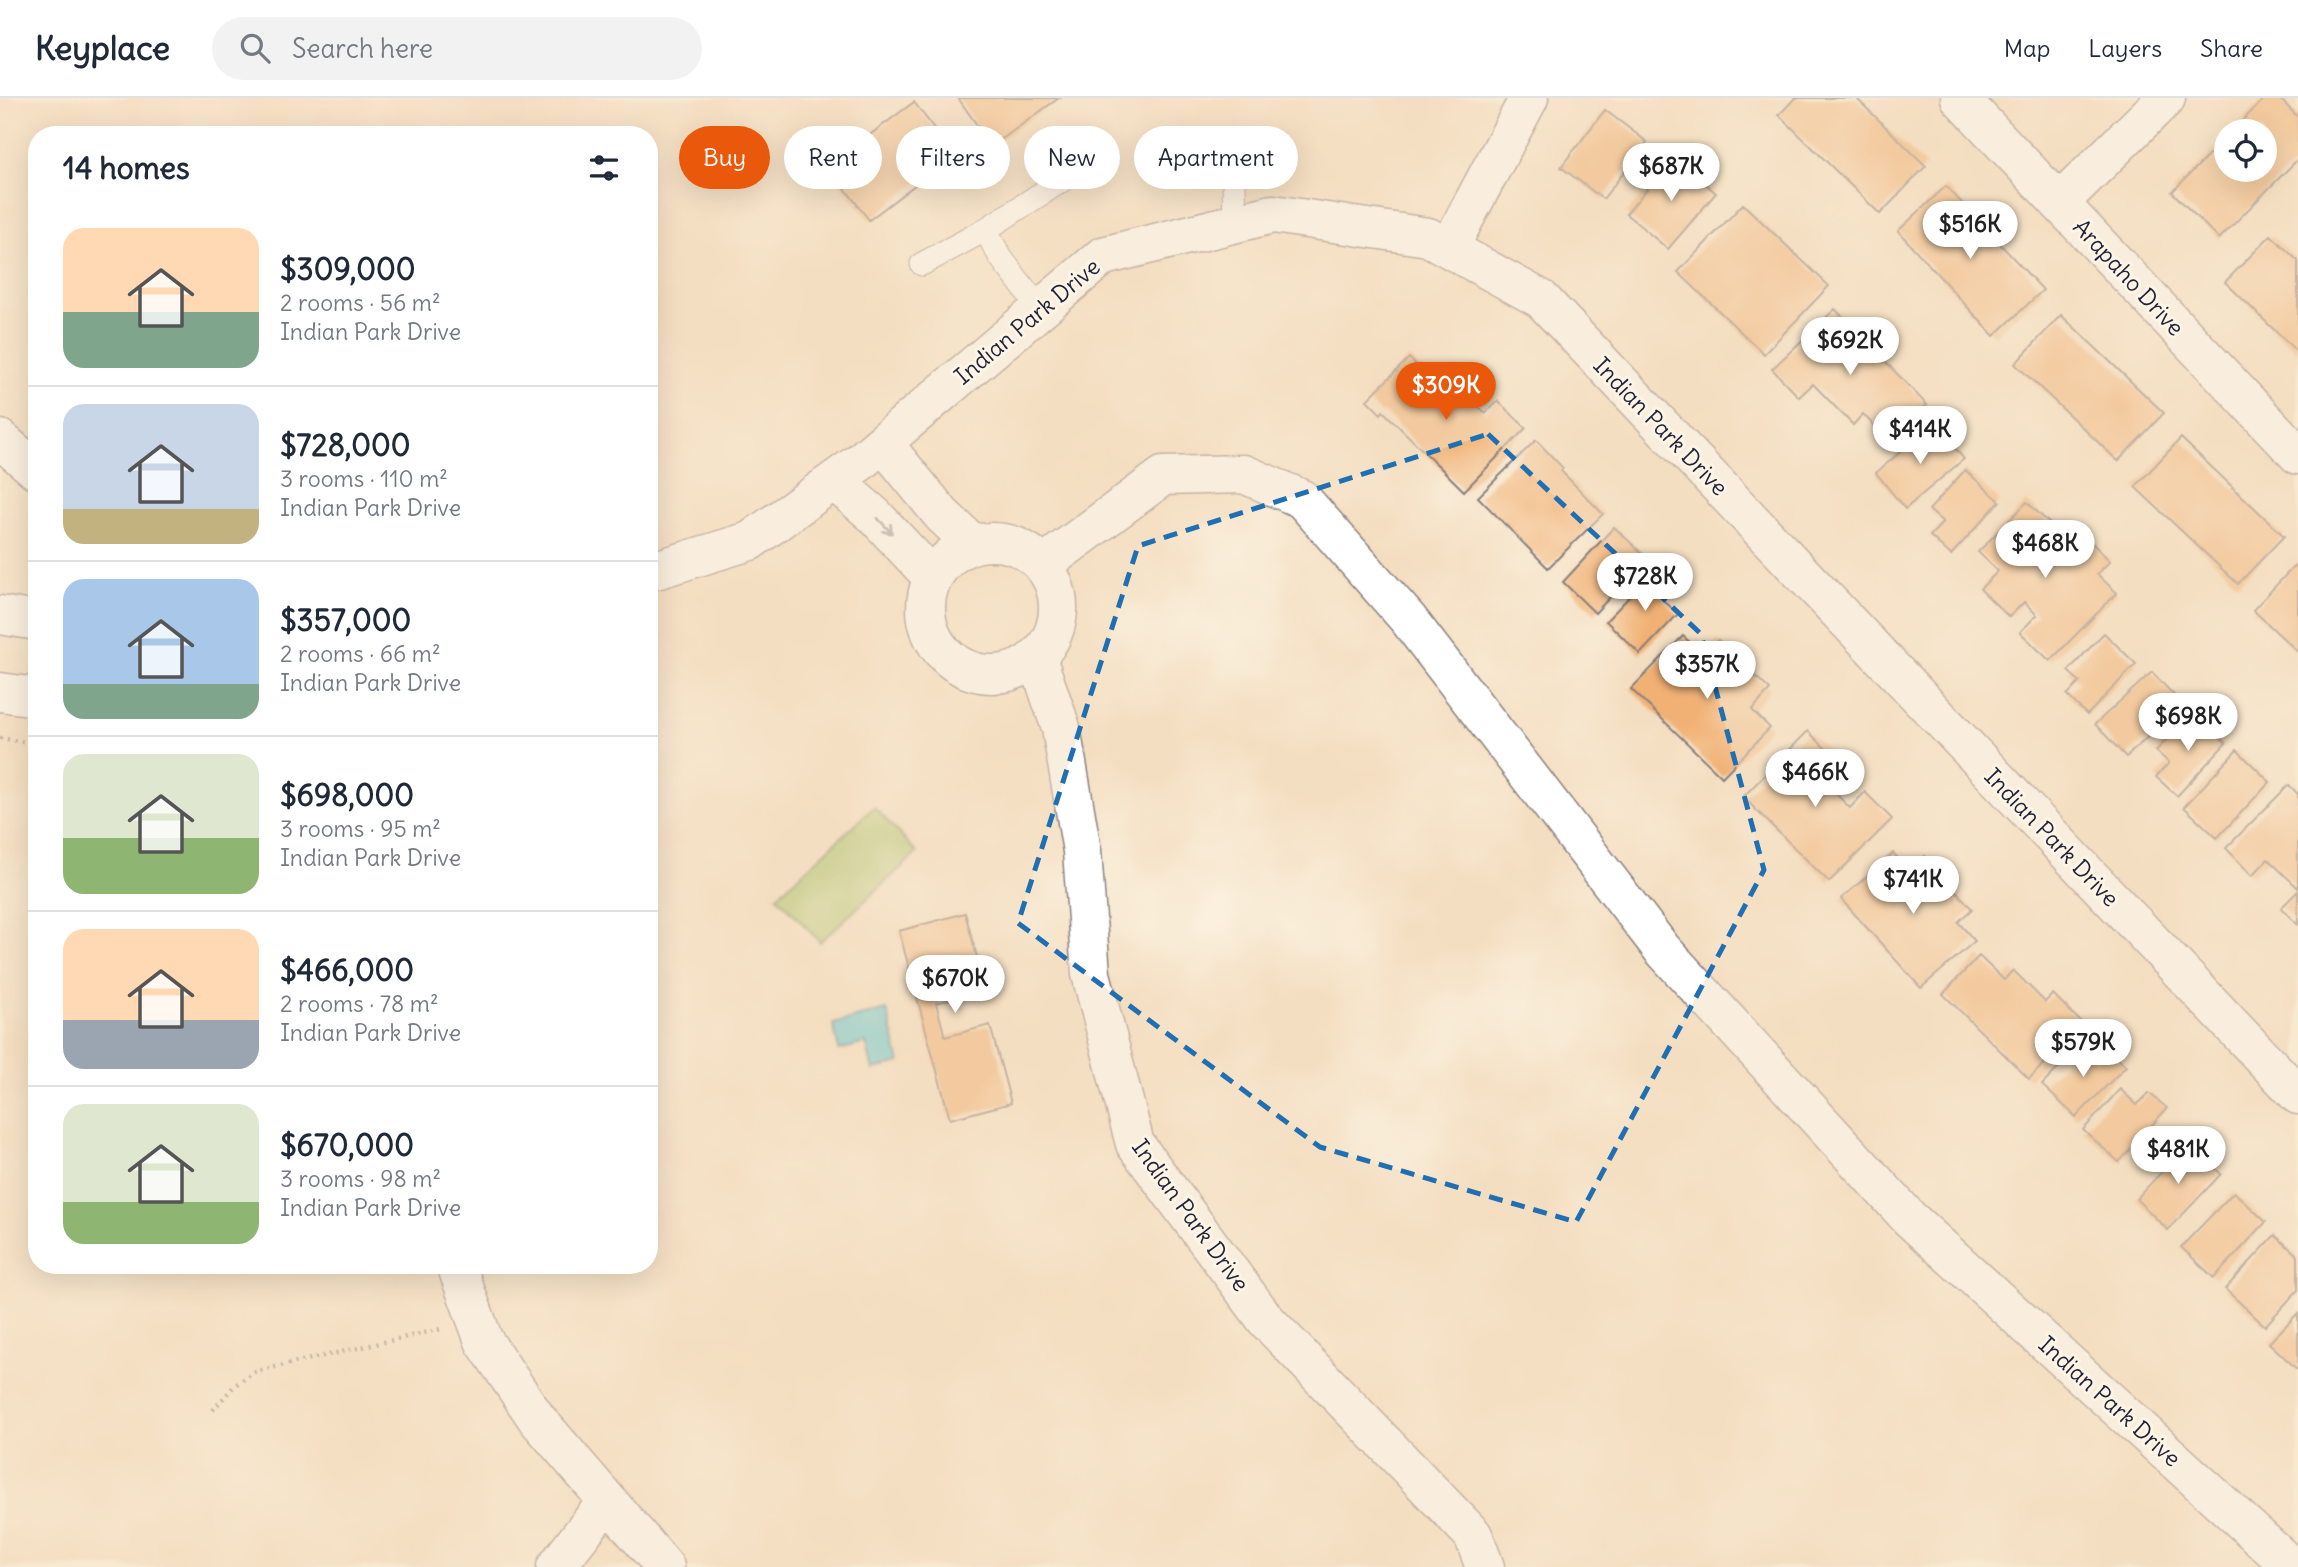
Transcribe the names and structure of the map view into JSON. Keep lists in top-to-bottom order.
{
  "streets": {
    "street": ["Arapaho Drive", "Indian Park Drive"]
  },
  "page": {
    "header": "Keyplace",
    "search": "Search here",
    "nav": ["Map", "Layers", "Share"],
    "chip": [
      "Buy",
      "Rent",
      "Filters",
      "New",
      "Apartment"
    ],
    "heading": "14 homes",
    "price": [
      "$687K",
      "$516K",
      "$692K",
      "$309K",
      "$414K",
      "$468K",
      "$728K",
      "$357K",
      "$698K",
      "$466K",
      "$741K",
      "$670K",
      "$579K",
      "$481K"
    ],
    "list": [
      {
        "name": "$309,000",
        "note": "2 rooms · 56 m² · Indian Park Drive"
      },
      {
        "name": "$728,000",
        "note": "3 rooms · 110 m² · Indian Park Drive"
      },
      {
        "name": "$357,000",
        "note": "2 rooms · 66 m² · Indian Park Drive"
      },
      {
        "name": "$698,000",
        "note": "3 rooms · 95 m² · Indian Park Drive"
      },
      {
        "name": "$466,000",
        "note": "2 rooms · 78 m² · Indian Park Drive"
      },
      {
        "name": "$670,000",
        "note": "3 rooms · 98 m² · Indian Park Drive"
      }
    ]
  }
}
